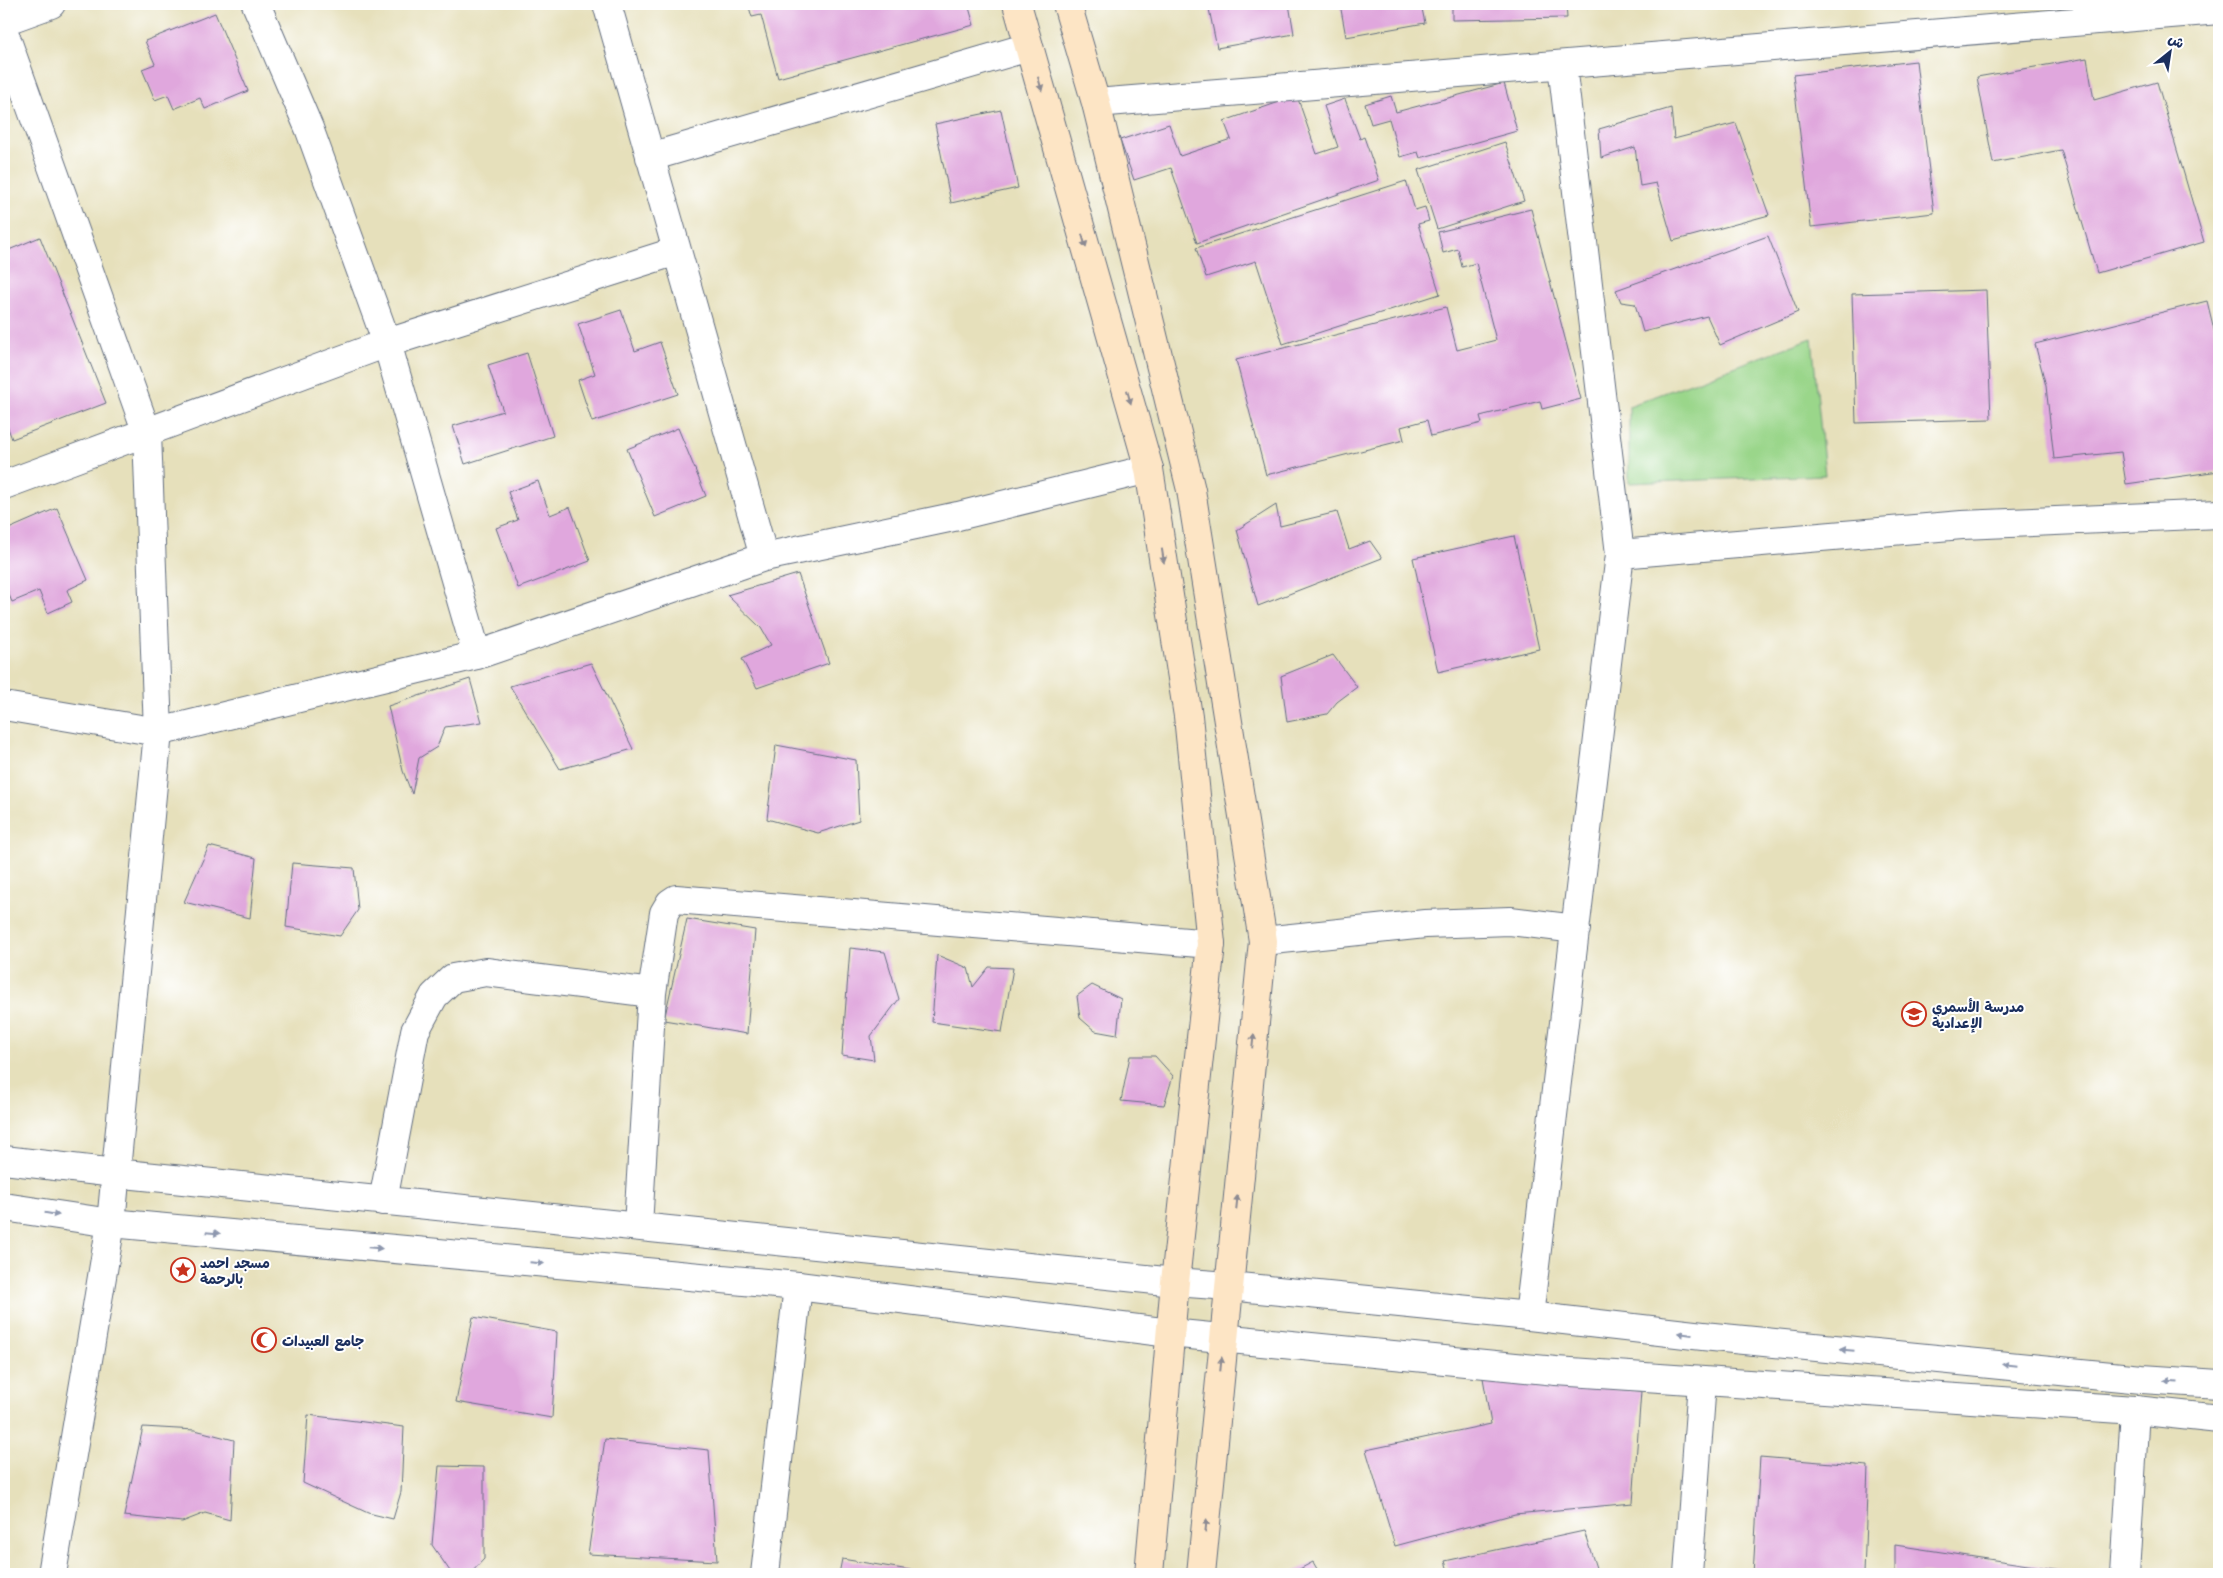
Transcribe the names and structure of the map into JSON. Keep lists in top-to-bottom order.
{
  "places": {
    "school or university": ["مدرسة الأسمري الإعدادية"],
    "place": ["مسجد احمد بالرحمة"],
    "mosque": ["جامع العبيدات"]
  },
  "north": "top right"
}
